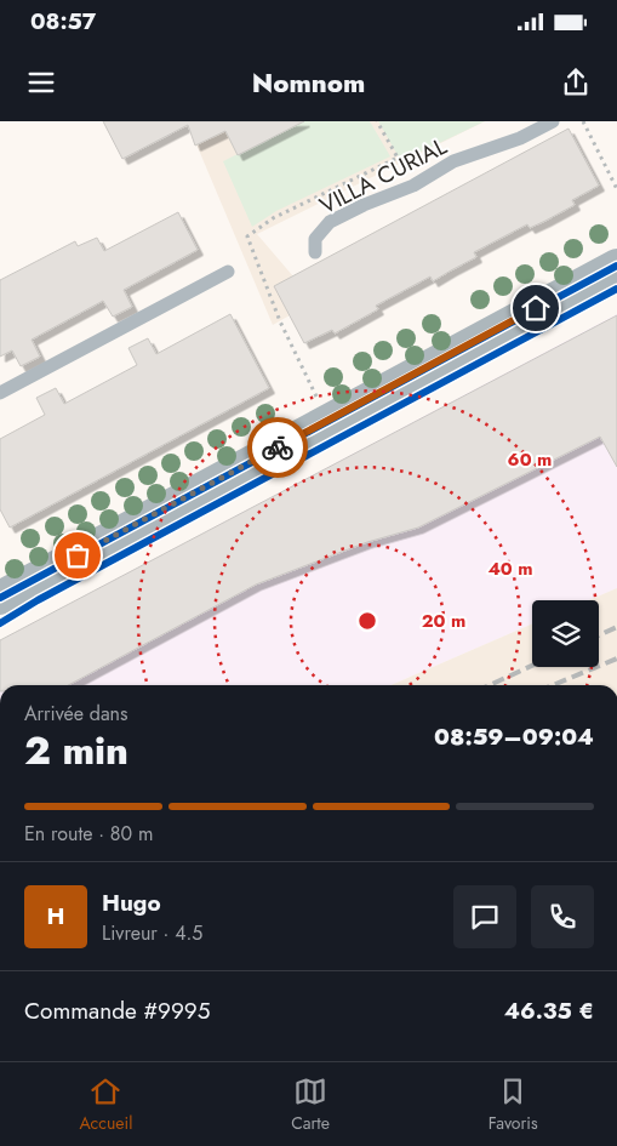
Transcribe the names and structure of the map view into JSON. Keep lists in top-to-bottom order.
{
  "streets": {
    "lane": ["VILLA CURIAL"]
  },
  "page": {
    "status": "08:57",
    "header": "Nomnom",
    "heading": ["2 min", "Arrivée dans", "08:59–09:04"],
    "panel": [
      "Hugo",
      "Livreur · 4.5",
      "Commande #9995",
      "46.35 €"
    ],
    "bar": "En route · 80 m",
    "round": "H",
    "tabs": ["Accueil", "Carte", "Favoris"]
  },
  "rings": ["60 m", "40 m", "20 m"]
}
